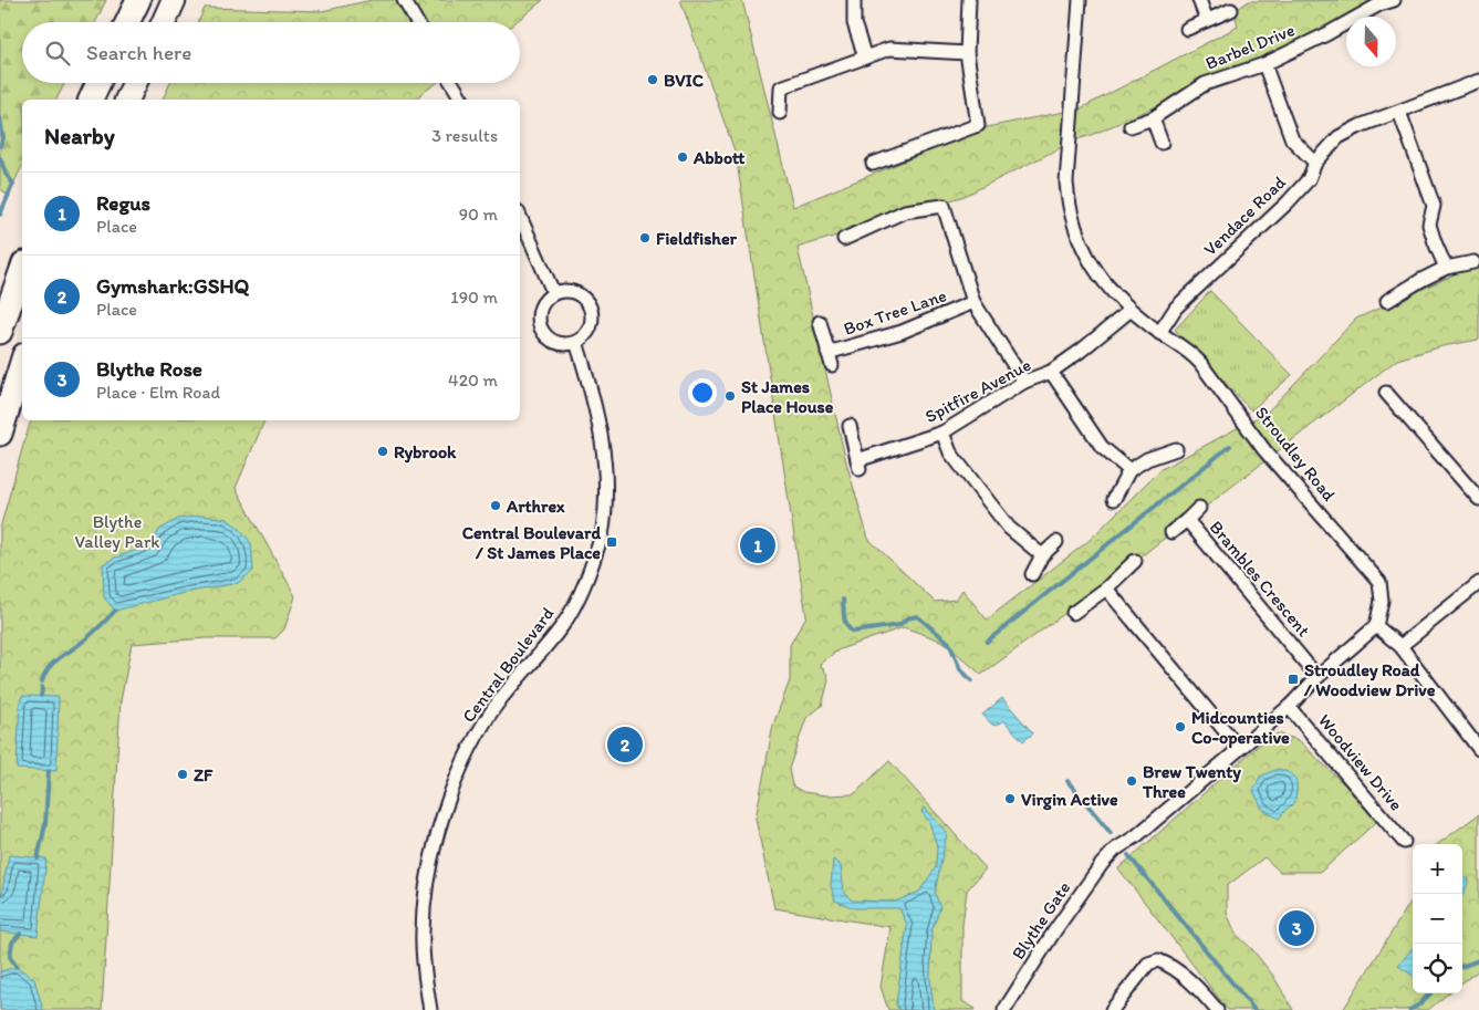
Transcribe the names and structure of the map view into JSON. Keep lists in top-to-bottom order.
{
  "streets": {
    "street": [
      "Barbel Drive",
      "Vendace Road",
      "Box Tree Lane",
      "Spitfire Avenue",
      "Stroudley Road",
      "Brambles Crescent",
      "Central Boulevard",
      "Woodview Drive",
      "Blythe Gate"
    ]
  },
  "crossings": [
    ["Vendace Road", "Stroudley Road"],
    ["Spitfire Avenue", "Stroudley Road"]
  ],
  "parks": ["Blythe Valley Park"],
  "places": {
    "other": [
      "BVIC",
      "Abbott",
      "Fieldfisher",
      "St James Place House",
      "Rybrook",
      "Arthrex",
      "Midcounties Co-operative",
      "ZF",
      "Brew Twenty Three",
      "Virgin Active"
    ],
    "transit": ["Central Boulevard / St James Place", "Stroudley Road / Woodview Drive"]
  },
  "north": "bottom",
  "page": {
    "search": "Search here",
    "heading": ["Nearby", "3 results"],
    "list": [
      {
        "mark": "1",
        "name": "Regus",
        "note": "Place",
        "value": "90 m"
      },
      {
        "mark": "2",
        "name": "Gymshark:GSHQ",
        "note": "Place",
        "value": "190 m"
      },
      {
        "mark": "3",
        "name": "Blythe Rose",
        "note": "Place · Elm Road",
        "value": "420 m"
      }
    ],
    "pins": ["1", "2", "3"],
    "map_buttons": ["+", "−"]
  }
}
